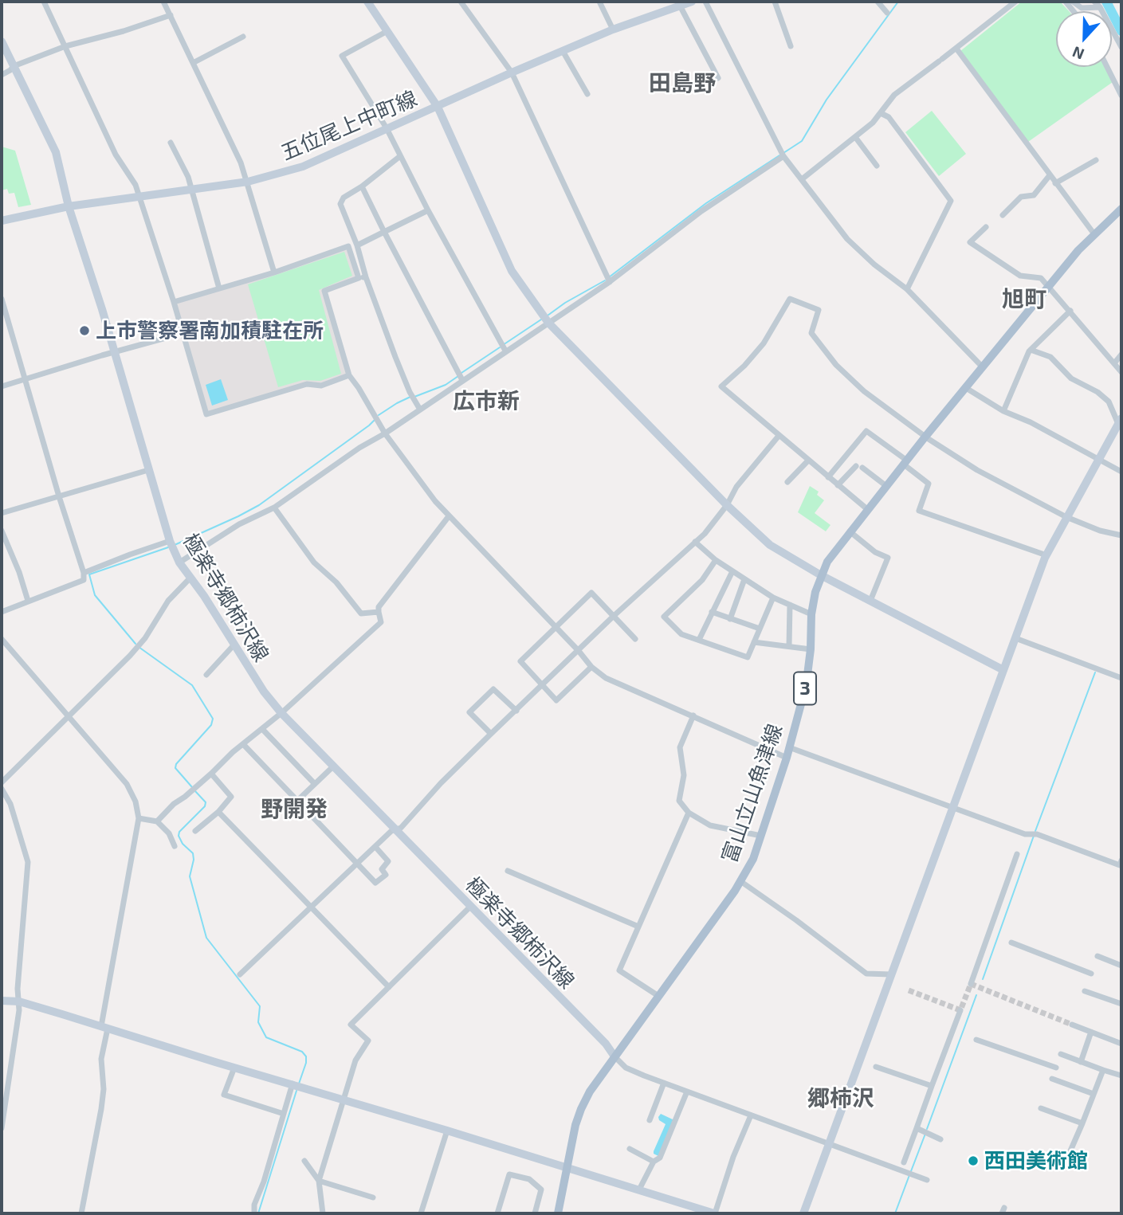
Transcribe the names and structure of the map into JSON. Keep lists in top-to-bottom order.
{
  "streets": {
    "main road": ["3", "富山立山魚津線"],
    "street": ["五位尾上中町線", "極楽寺郷柿沢線"]
  },
  "crossings": [
    ["五位尾上中町線", "極楽寺郷柿沢線"],
    ["極楽寺郷柿沢線", "富山立山魚津線"]
  ],
  "districts": [
    "田島野",
    "旭町",
    "広市新",
    "野開発",
    "郷柿沢"
  ],
  "places": ["上市警察署南加積駐在所", "西田美術館"],
  "north": "bottom"
}
